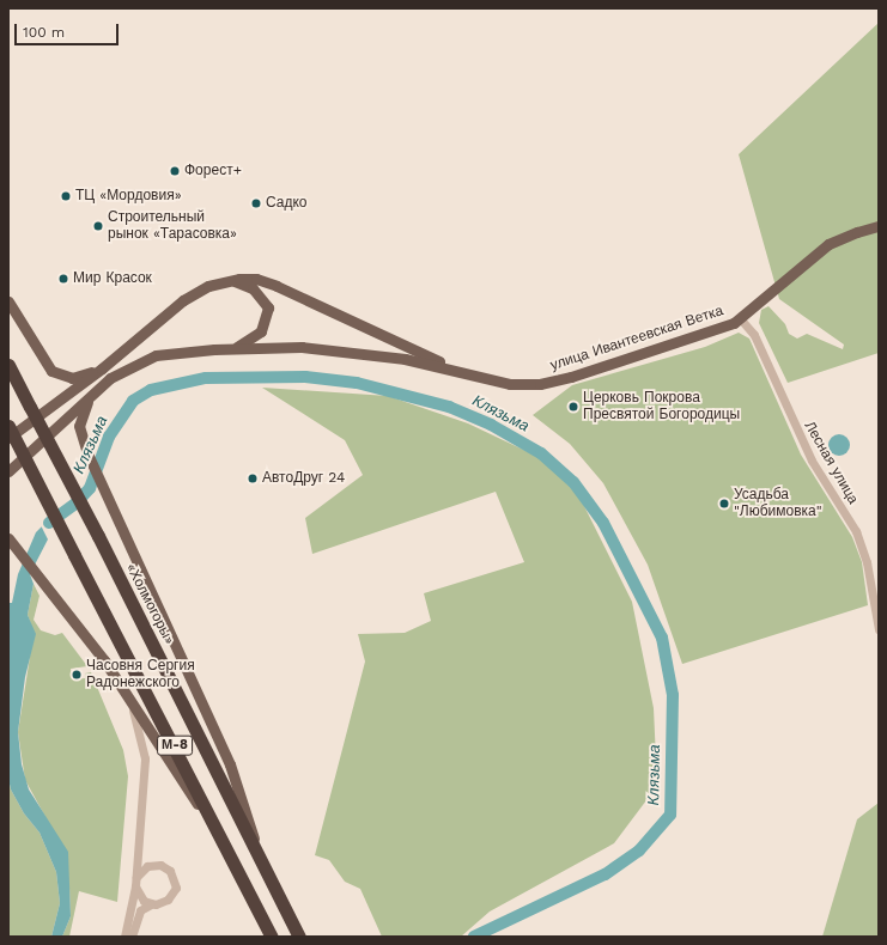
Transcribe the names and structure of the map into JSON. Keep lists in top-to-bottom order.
{
  "streets": {
    "highway": ["«Холмогоры»", "М-8"],
    "main road": ["улица Ивантеевская Ветка"],
    "street": ["Лесная улица"]
  },
  "crossings": [
    ["улица Ивантеевская Ветка", "Лесная улица"]
  ],
  "water": ["Клязьма"],
  "places": [
    "Форест+",
    "ТЦ «Мордовия»",
    "Садко",
    "Строительный рынок «Тарасовка»",
    "Мир Красок",
    "Церковь Покрова Пресвятой Богородицы",
    "АвтоДруг 24",
    "Усадьба \"Любимовка\"",
    "Часовня Сергия Радонежского"
  ],
  "scale_bar": "100 m"
}
